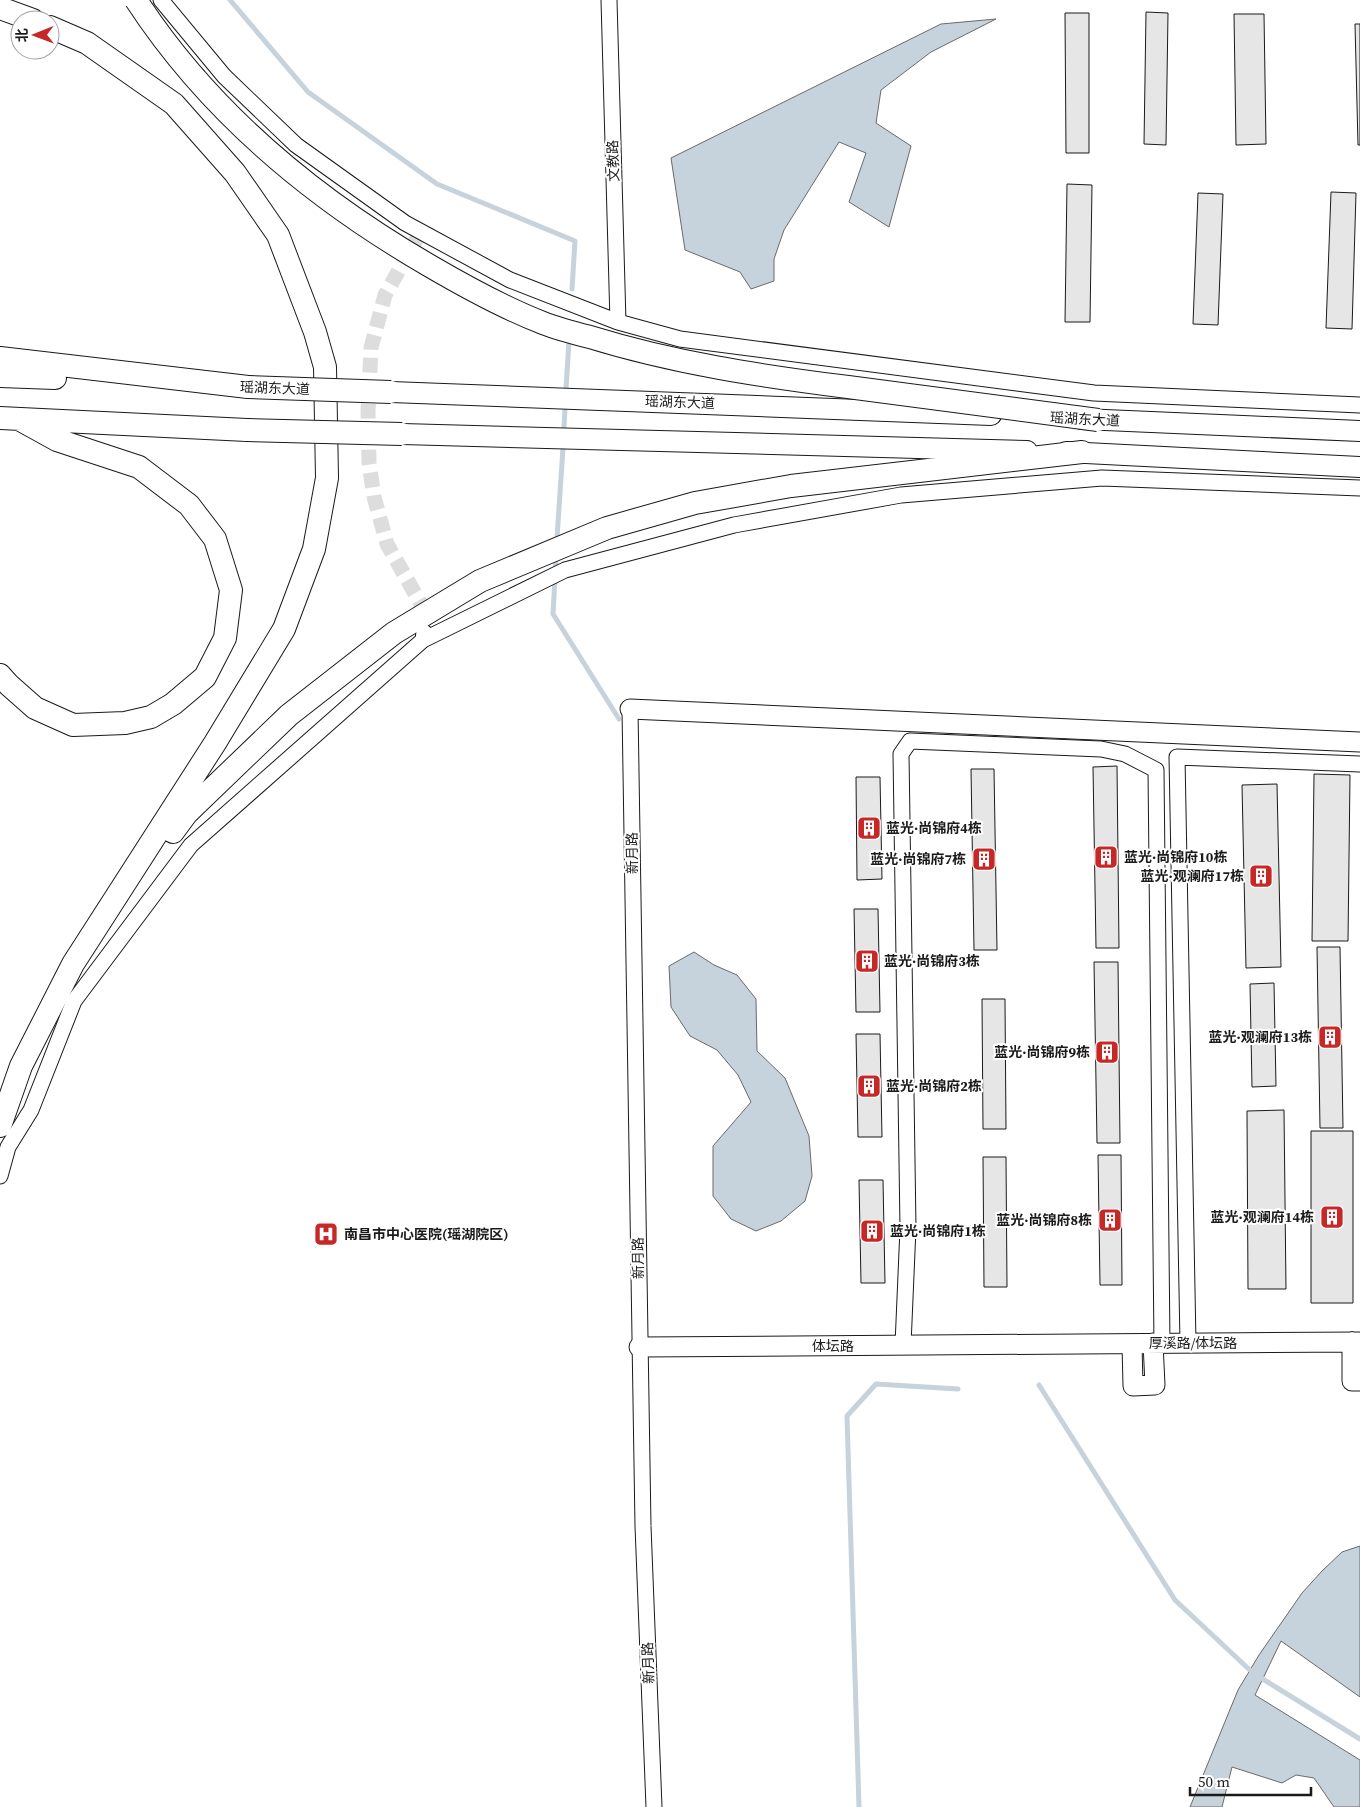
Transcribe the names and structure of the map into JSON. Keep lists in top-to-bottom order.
{
  "streets": {
    "main road": ["瑶湖东大道"],
    "street": [
      "文教路",
      "新月路",
      "厚溪路/体坛路",
      "体坛路"
    ]
  },
  "crossings": [
    ["新月路", "体坛路"],
    ["厚溪路/体坛路", "体坛路"]
  ],
  "places": {
    "building": [
      "蓝光·尚锦府4栋",
      "蓝光·尚锦府10栋",
      "蓝光·尚锦府7栋",
      "蓝光·观澜府17栋",
      "蓝光·尚锦府3栋",
      "蓝光·观澜府13栋",
      "蓝光·尚锦府9栋",
      "蓝光·尚锦府2栋",
      "蓝光·观澜府14栋",
      "蓝光·尚锦府8栋",
      "蓝光·尚锦府1栋"
    ],
    "hospital": ["南昌市中心医院(瑶湖院区)"]
  },
  "scale_bar": "50 m",
  "north": "left"
}
